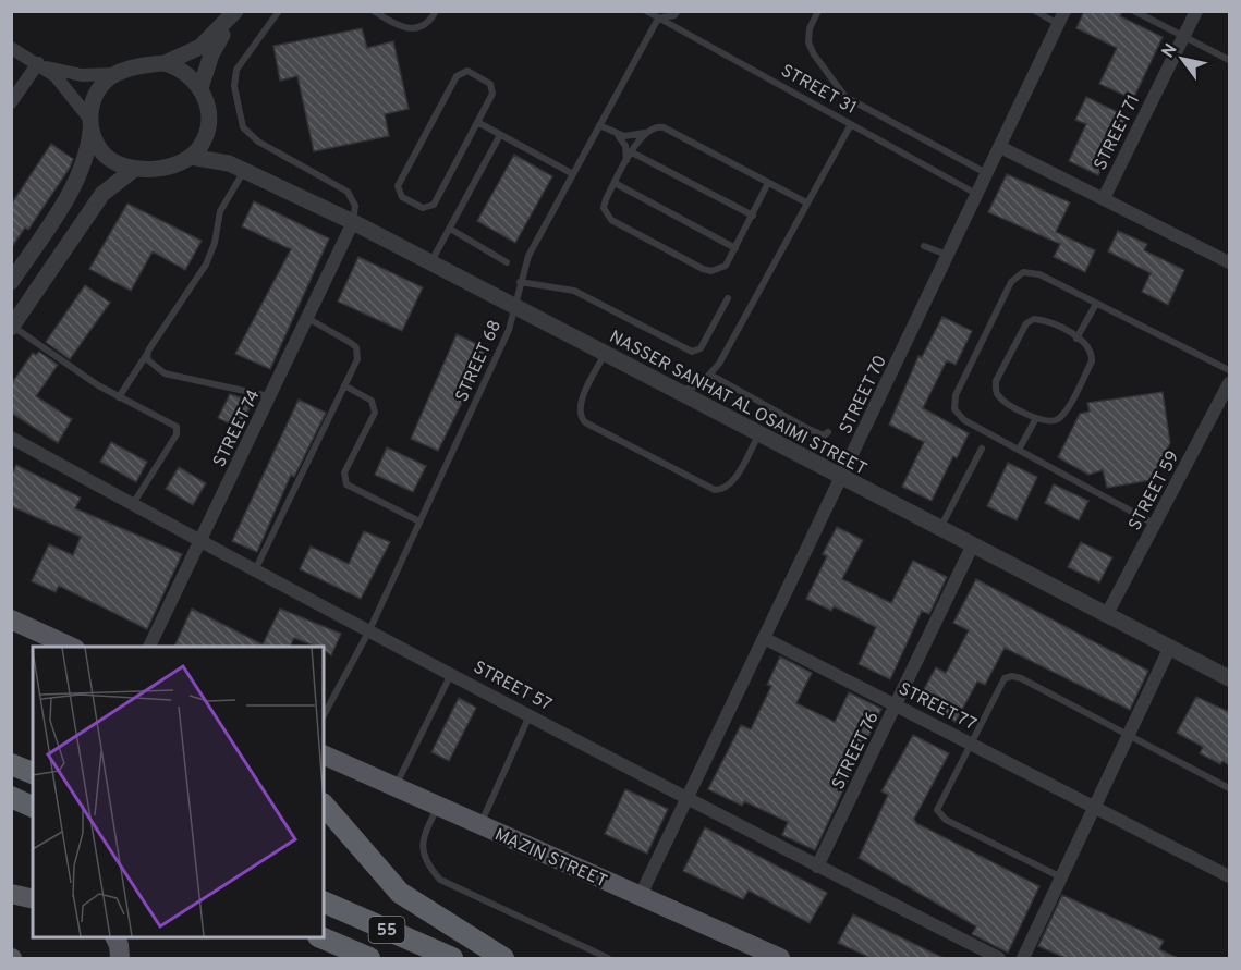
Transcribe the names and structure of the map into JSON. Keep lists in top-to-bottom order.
{
  "streets": {
    "highway": ["55"],
    "main road": ["MAZIN STREET"],
    "street": [
      "STREET 71",
      "STREET 70",
      "NASSER SANHAT AL OSAIMI STREET",
      "STREET 74",
      "STREET 59",
      "STREET 57",
      "STREET 77",
      "STREET 76"
    ],
    "lane": ["STREET 31", "STREET 68"]
  },
  "crossings": [
    ["STREET 31", "STREET 68"],
    ["STREET 31", "STREET 70"],
    ["STREET 68", "NASSER SANHAT AL OSAIMI STREET"],
    ["STREET 68", "STREET 57"],
    ["STREET 70", "NASSER SANHAT AL OSAIMI STREET"],
    ["STREET 70", "STREET 57"],
    ["STREET 70", "STREET 77"],
    ["STREET 70", "MAZIN STREET"],
    ["NASSER SANHAT AL OSAIMI STREET", "STREET 74"],
    ["NASSER SANHAT AL OSAIMI STREET", "STREET 59"],
    ["NASSER SANHAT AL OSAIMI STREET", "STREET 76"],
    ["STREET 74", "STREET 57"],
    ["STREET 57", "STREET 76"],
    ["STREET 77", "STREET 76"]
  ],
  "north": "top left"
}
